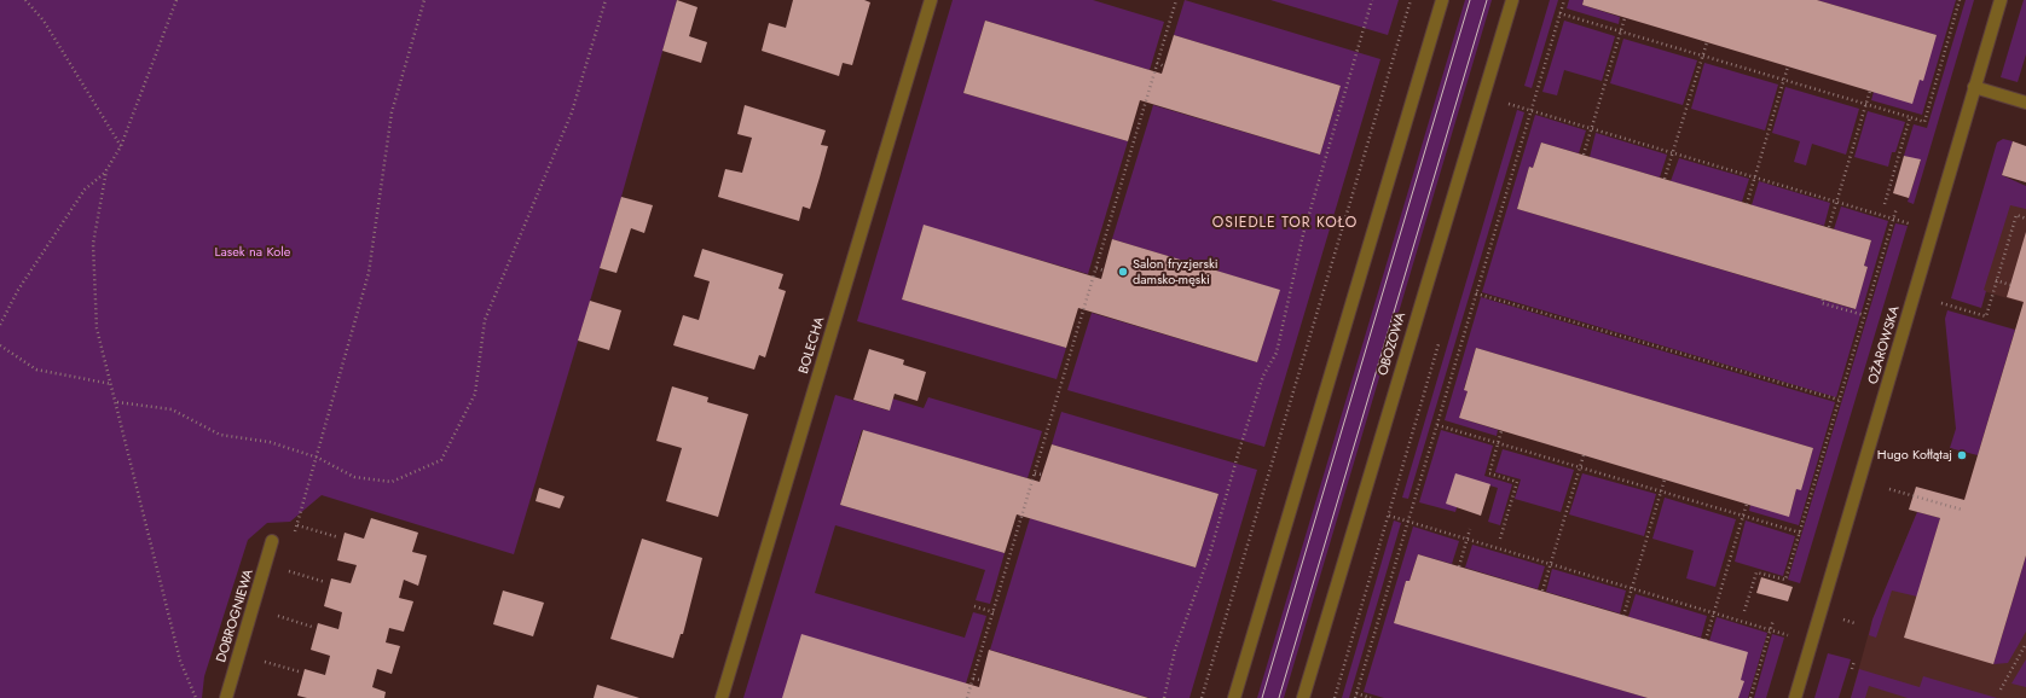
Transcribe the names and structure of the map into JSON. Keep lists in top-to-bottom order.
{
  "streets": {
    "street": [
      "OBOZOWA",
      "BOLECHA",
      "OŻAROWSKA",
      "DOBROGNIEWA"
    ]
  },
  "districts": ["OSIEDLE TOR KOŁO"],
  "parks": ["Lasek na Kole"],
  "places": ["Salon fryzjerski damsko-męski", "Hugo Kołłątaj"]
}
